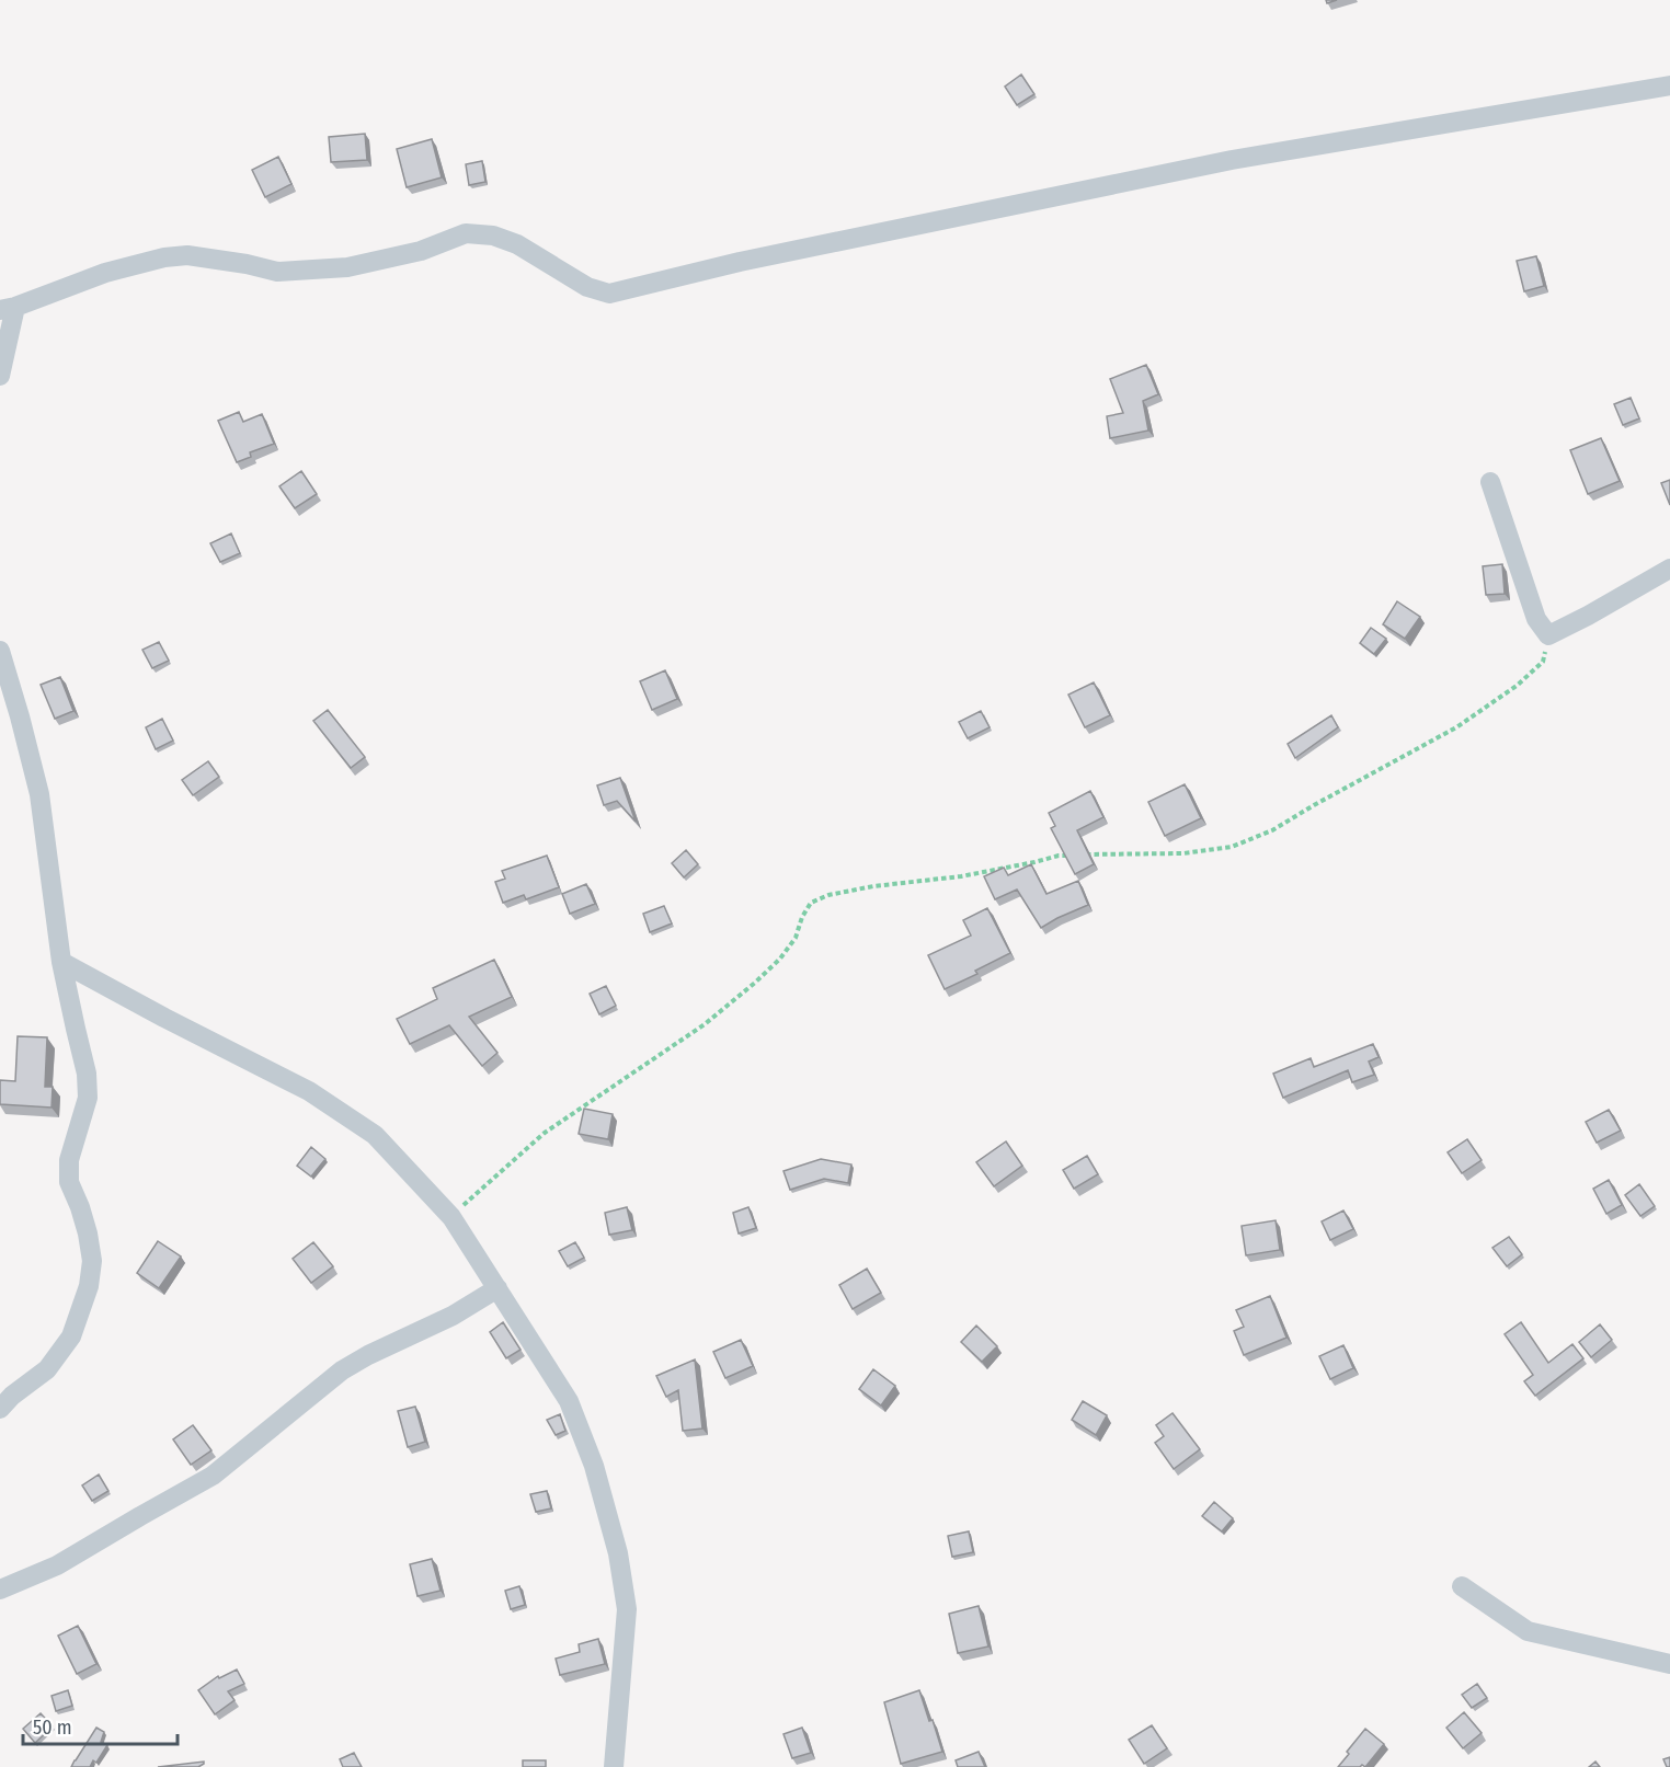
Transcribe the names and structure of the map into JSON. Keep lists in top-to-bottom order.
{
  "scale_bar": "50 m"
}
